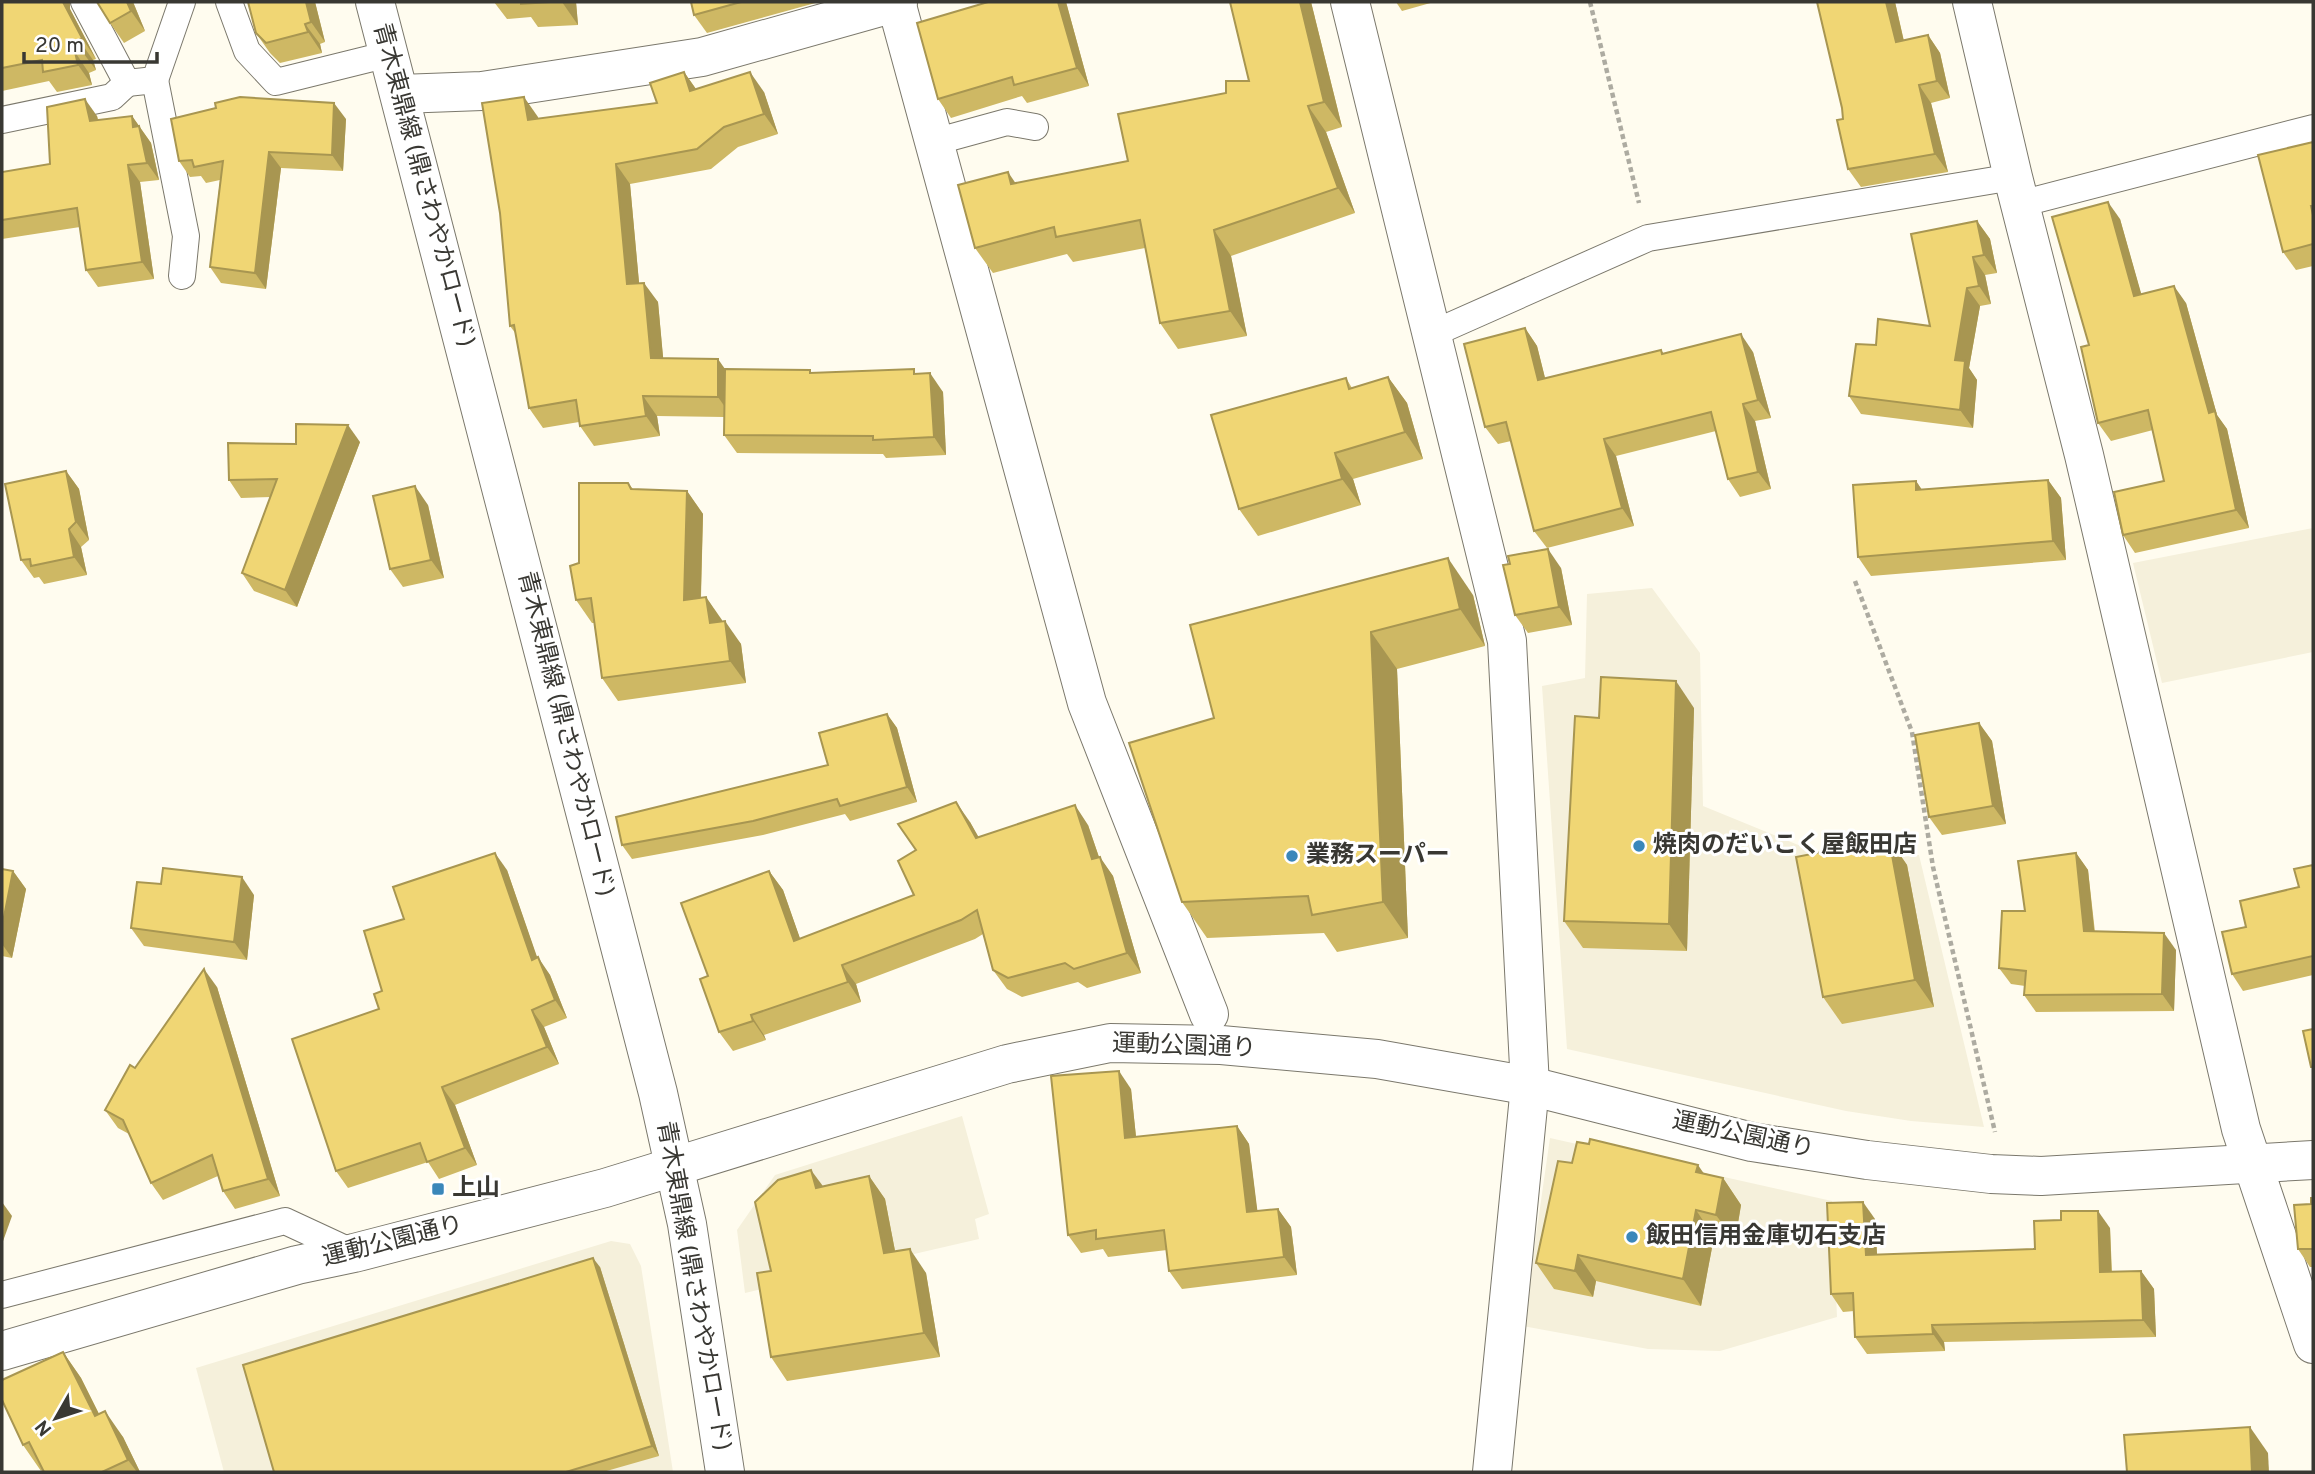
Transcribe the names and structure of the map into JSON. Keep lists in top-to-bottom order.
{
  "streets": {
    "street": ["青木東鼎線 (鼎さわやかロード)", "運動公園通り"]
  },
  "crossings": [
    ["青木東鼎線 (鼎さわやかロード)", "運動公園通り"]
  ],
  "places": {
    "other": ["焼肉のだいこく屋飯田店", "業務スーパー", "飯田信用金庫切石支店"],
    "transit": ["上山"]
  },
  "scale_bar": "20 m",
  "north": "bottom left"
}
